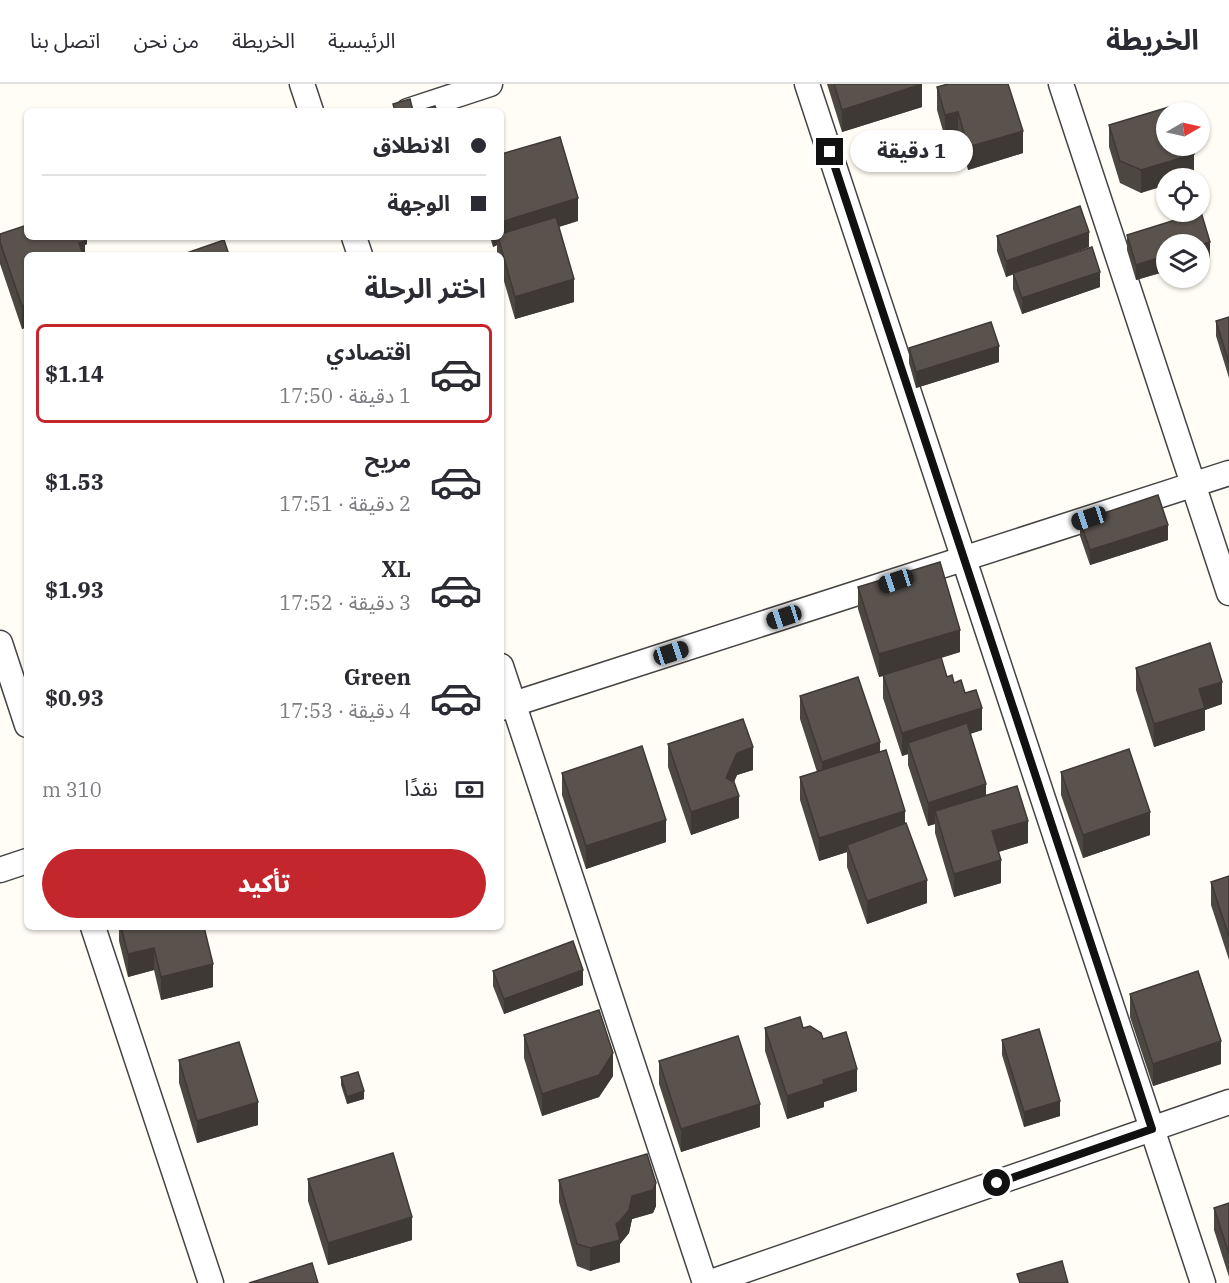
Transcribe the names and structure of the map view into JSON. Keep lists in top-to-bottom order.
{
  "north": "right",
  "page": {
    "header": "الخريطة",
    "nav": [
      "الرئيسية",
      "الخريطة",
      "من نحن",
      "اتصل بنا"
    ],
    "banner": ["الانطلاق", "الوجهة"],
    "bubble": "1 دقيقة",
    "heading": "اختر الرحلة",
    "list": [
      {
        "name": "اقتصادي",
        "note": "1 دقيقة · 17:50",
        "value": "$1.14"
      },
      {
        "name": "مريح",
        "note": "2 دقيقة · 17:51",
        "value": "$1.53"
      },
      {
        "name": "XL",
        "note": "3 دقيقة · 17:52",
        "value": "$1.93"
      },
      {
        "name": "Green",
        "note": "4 دقيقة · 17:53",
        "value": "$0.93"
      }
    ],
    "pay": ["نقدًا", "310 m"],
    "buttons": "تأكيد"
  }
}
